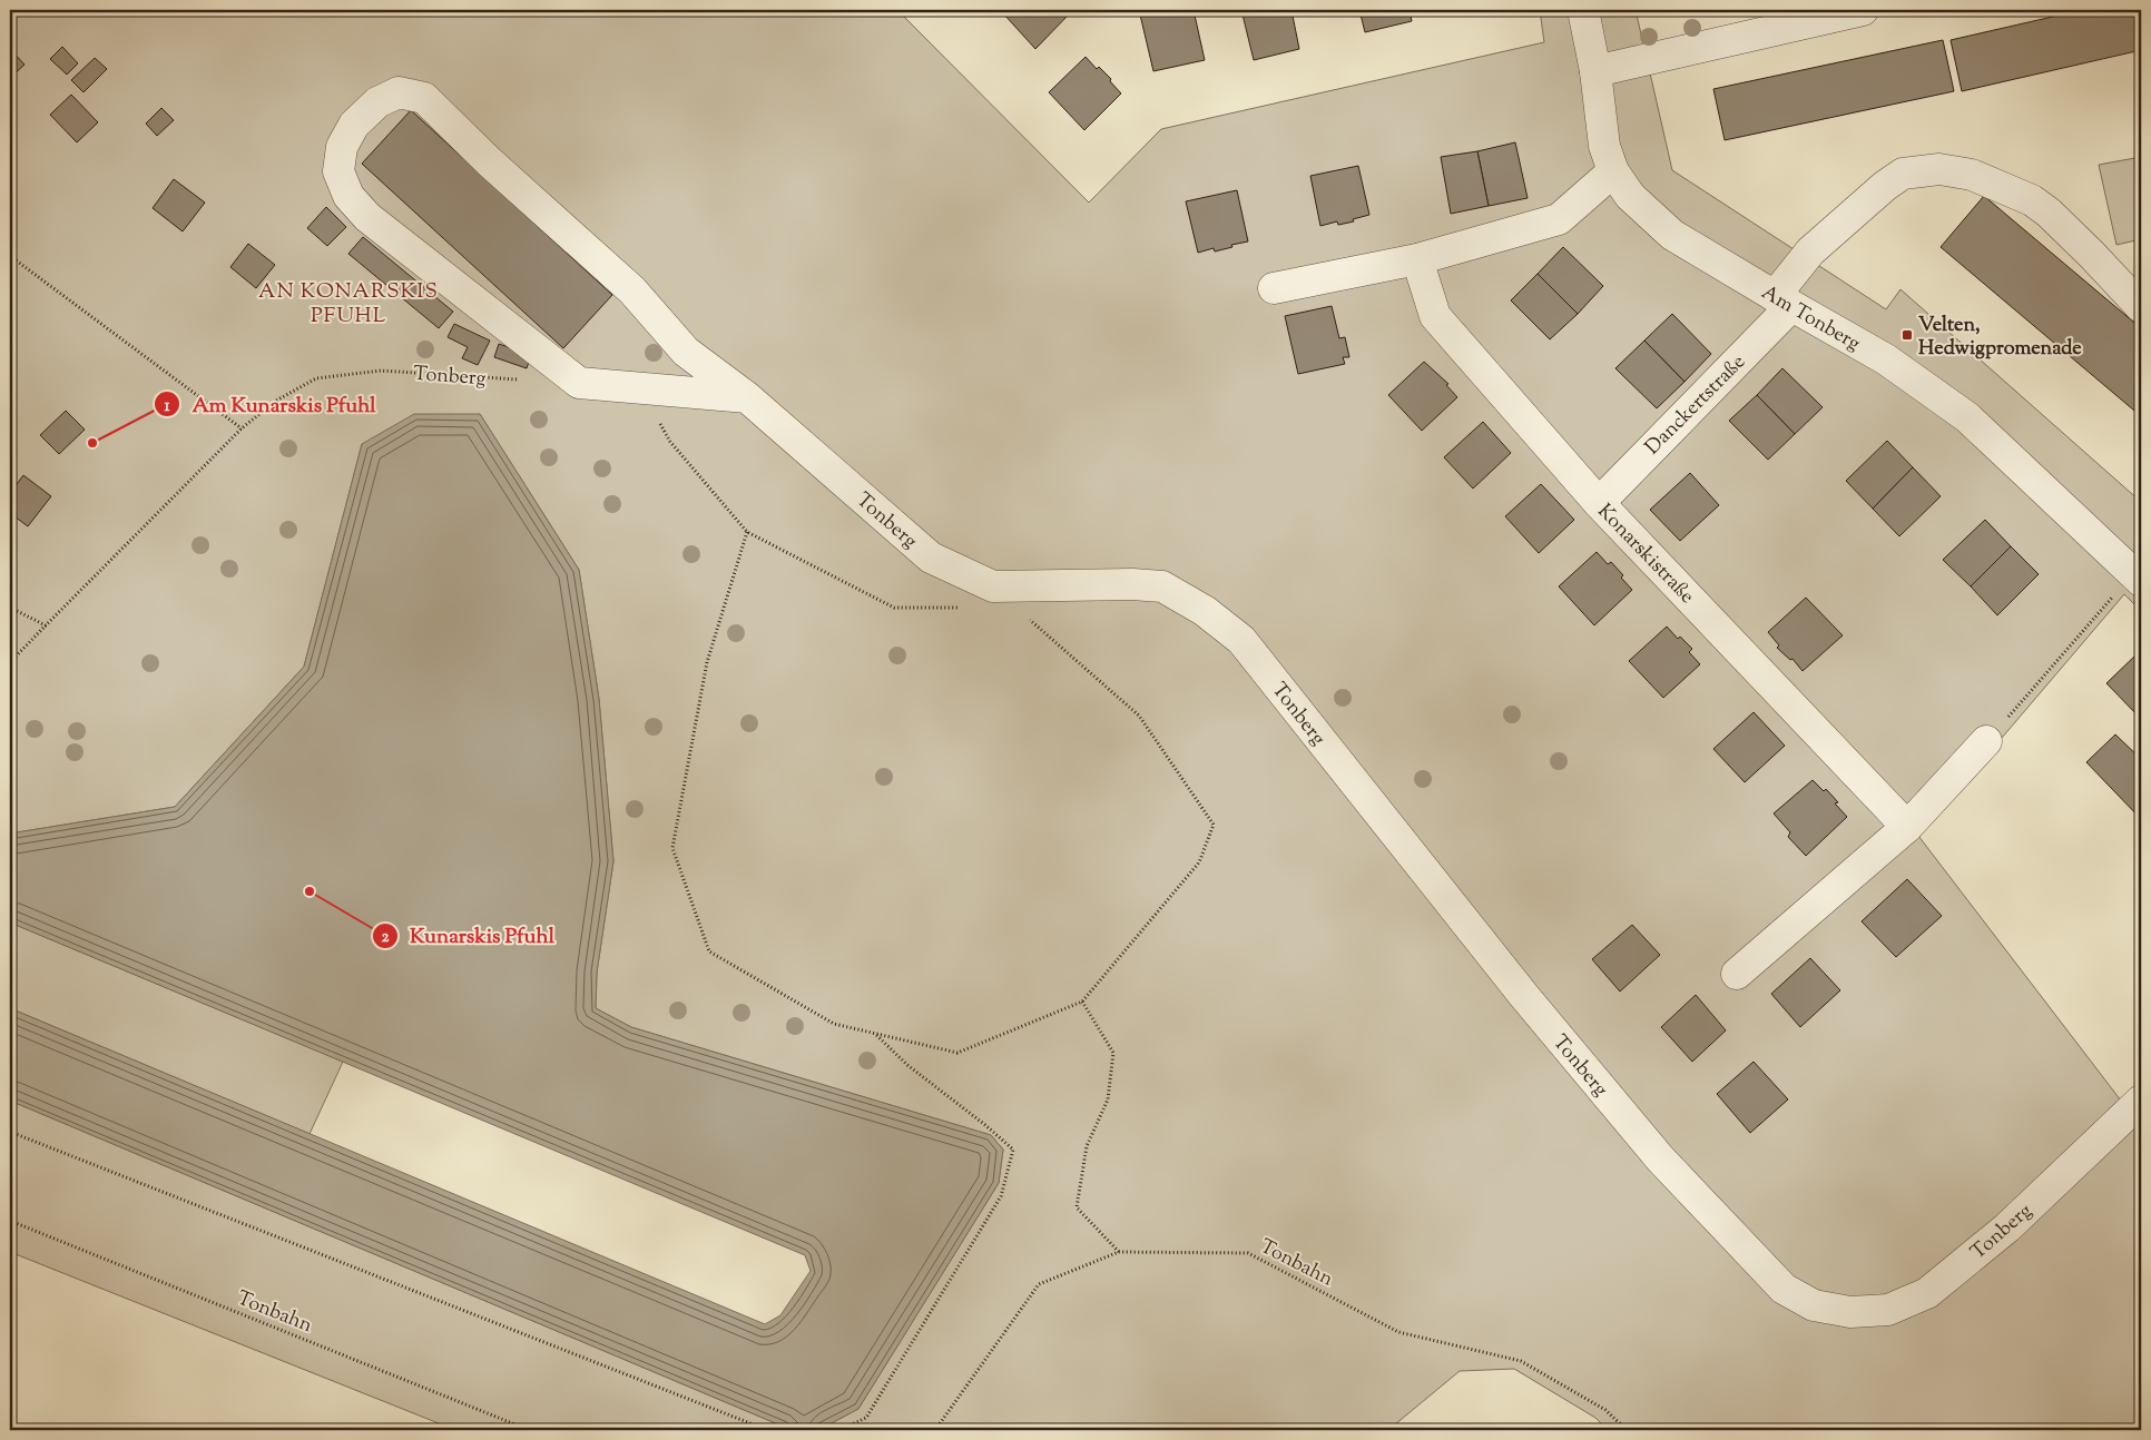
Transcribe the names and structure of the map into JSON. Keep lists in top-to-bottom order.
{
  "streets": {
    "street": [
      "Am Tonberg",
      "Tonberg",
      "Danckertstraße",
      "Konarskistraße"
    ],
    "path": ["Tonbahn"]
  },
  "crossings": [
    ["Am Tonberg", "Danckertstraße"],
    ["Danckertstraße", "Konarskistraße"]
  ],
  "districts": ["AN KONARSKIS PFUHL"],
  "places": {
    "transit": ["Velten, Hedwigpromenade"],
    "other": ["Am Kunarskis Pfuhl", "Kunarskis Pfuhl"]
  }
}
